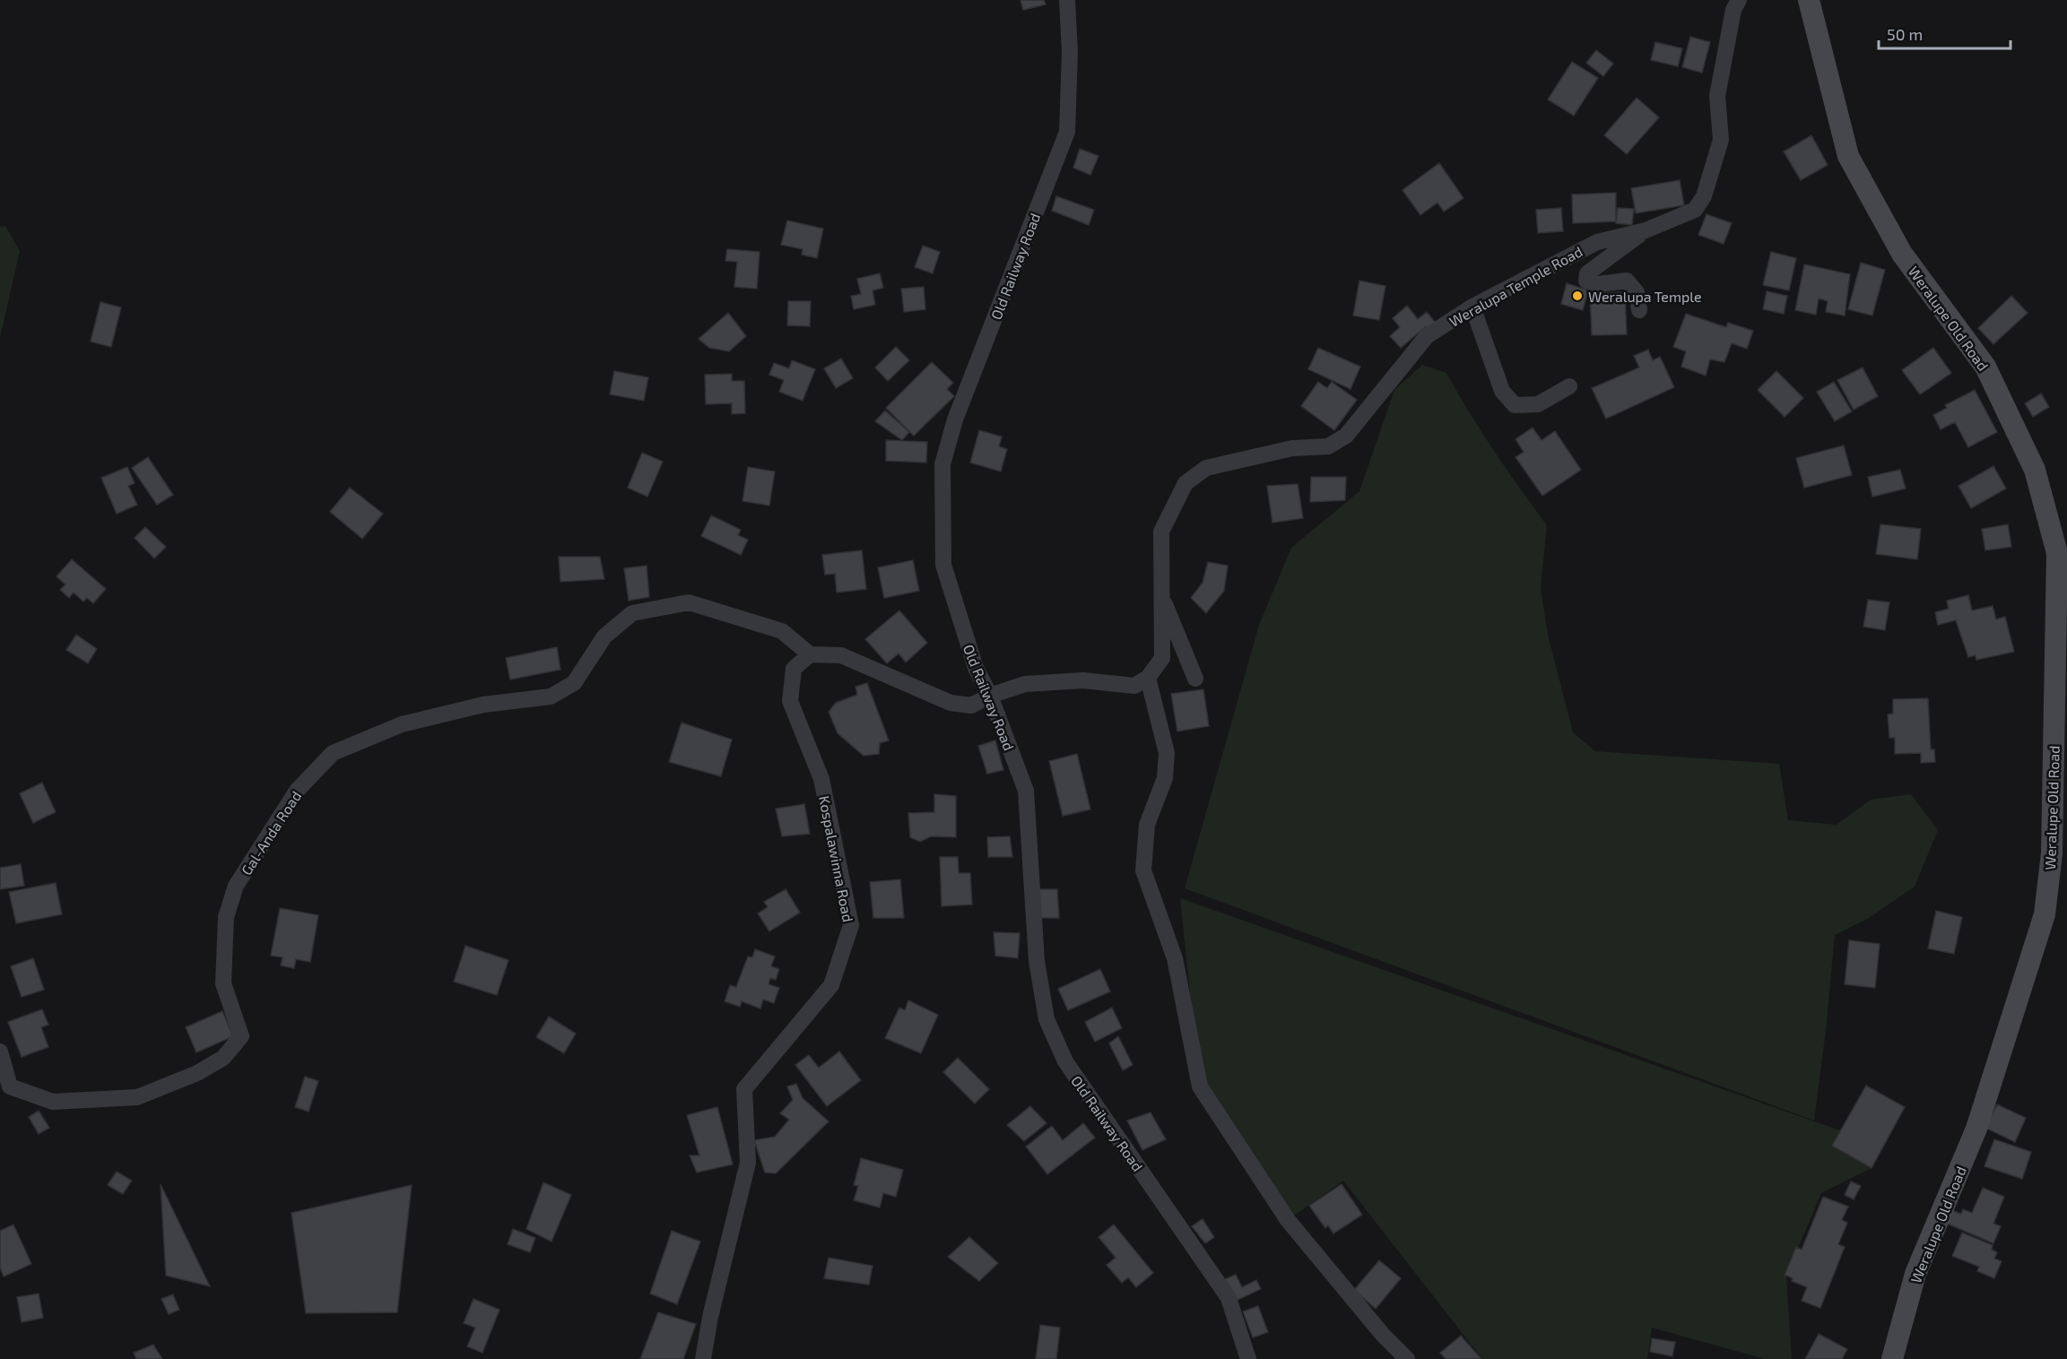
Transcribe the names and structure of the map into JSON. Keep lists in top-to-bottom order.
{
  "streets": {
    "street": [
      "Old Railway Road",
      "Weralupa Temple Road",
      "Weralupe Old Road",
      "Gal-Anda Road",
      "Kospalawinna Road"
    ]
  },
  "crossings": [
    ["Gal-Anda Road", "Kospalawinna Road"]
  ],
  "places": ["Weralupa Temple"],
  "scale_bar": "50 m"
}
